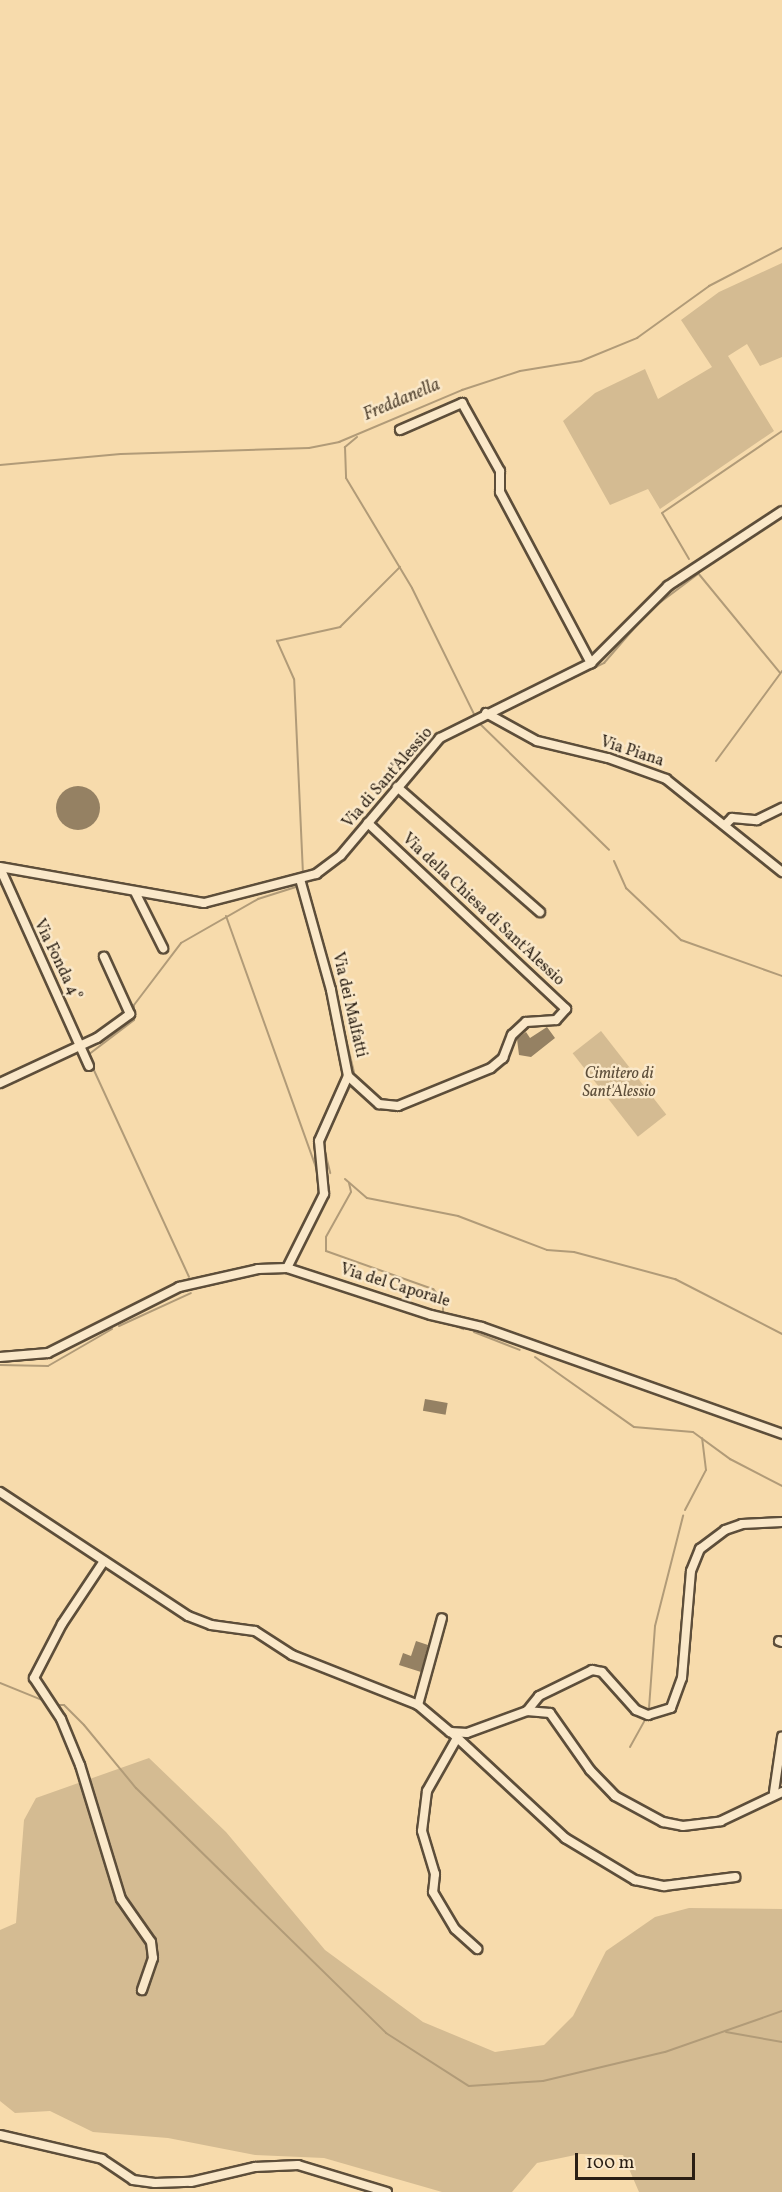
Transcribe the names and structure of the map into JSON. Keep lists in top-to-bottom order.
{
  "streets": {
    "street": [
      "Via Piana",
      "Via di Sant'Alessio",
      "Via della Chiesa di Sant'Alessio",
      "Via Fonda 4°",
      "Via dei Malfatti",
      "Via del Caporale"
    ]
  },
  "crossings": [
    ["Via Piana", "Via di Sant'Alessio"],
    ["Via di Sant'Alessio", "Via della Chiesa di Sant'Alessio"],
    ["Via di Sant'Alessio", "Via Fonda 4°"],
    ["Via di Sant'Alessio", "Via dei Malfatti"],
    ["Via della Chiesa di Sant'Alessio", "Via dei Malfatti"],
    ["Via dei Malfatti", "Via del Caporale"]
  ],
  "water": ["Freddanella"],
  "parks": ["Cimitero di Sant'Alessio"],
  "scale_bar": "100 m"
}
